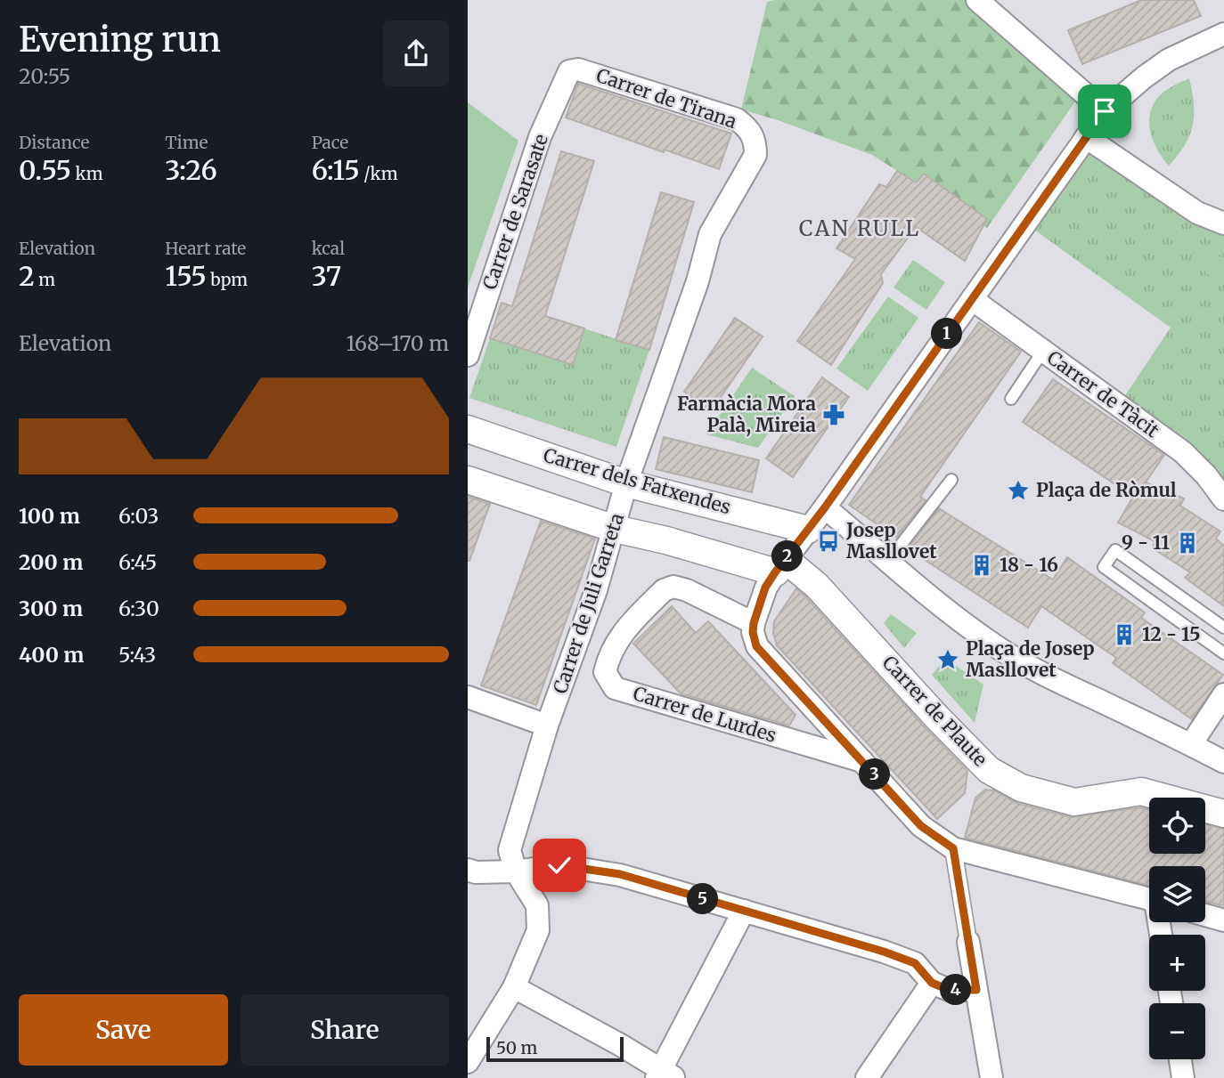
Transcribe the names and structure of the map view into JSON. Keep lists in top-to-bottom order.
{
  "streets": {
    "street": [
      "Carrer de Tirana",
      "Carrer de Sarasate",
      "Carrer de Tàcit",
      "Carrer dels Fatxendes",
      "Carrer de Juli Garreta",
      "Carrer de Plaute",
      "Carrer de Lurdes"
    ]
  },
  "crossings": [
    ["Carrer de Tirana", "Carrer de Sarasate"],
    ["Carrer de Tirana", "Carrer de Juli Garreta"],
    ["Carrer dels Fatxendes", "Carrer de Juli Garreta"]
  ],
  "districts": ["CAN RULL"],
  "places": {
    "pharmacy": ["Farmàcia Mora Palà, Mireia"],
    "place": ["Plaça de Ròmul", "Plaça de Josep Masllovet"],
    "bus stop": ["Josep Masllovet"],
    "building": ["9 - 11", "18 - 16", "12 - 15"]
  },
  "scale_bar": "50 m",
  "page": {
    "heading": ["Evening run", "20:55"],
    "stats": [
      ["Distance", "0.55 km"],
      ["Time", "3:26"],
      ["Pace", "6:15 /km"],
      ["Elevation", "2 m"],
      ["Heart rate", "155 bpm"],
      ["kcal", "37"]
    ],
    "chart": ["Elevation", "168–170 m"],
    "pins": [
      "1",
      "2",
      "3",
      "5",
      "4"
    ],
    "list": [
      {
        "name": "100 m",
        "note": "6:03"
      },
      {
        "name": "200 m",
        "note": "6:45"
      },
      {
        "name": "300 m",
        "note": "6:30"
      },
      {
        "name": "400 m",
        "note": "5:43"
      }
    ],
    "map_buttons": ["+", "−"],
    "buttons": ["Save", "Share"],
    "scale": "50 m"
  }
}
